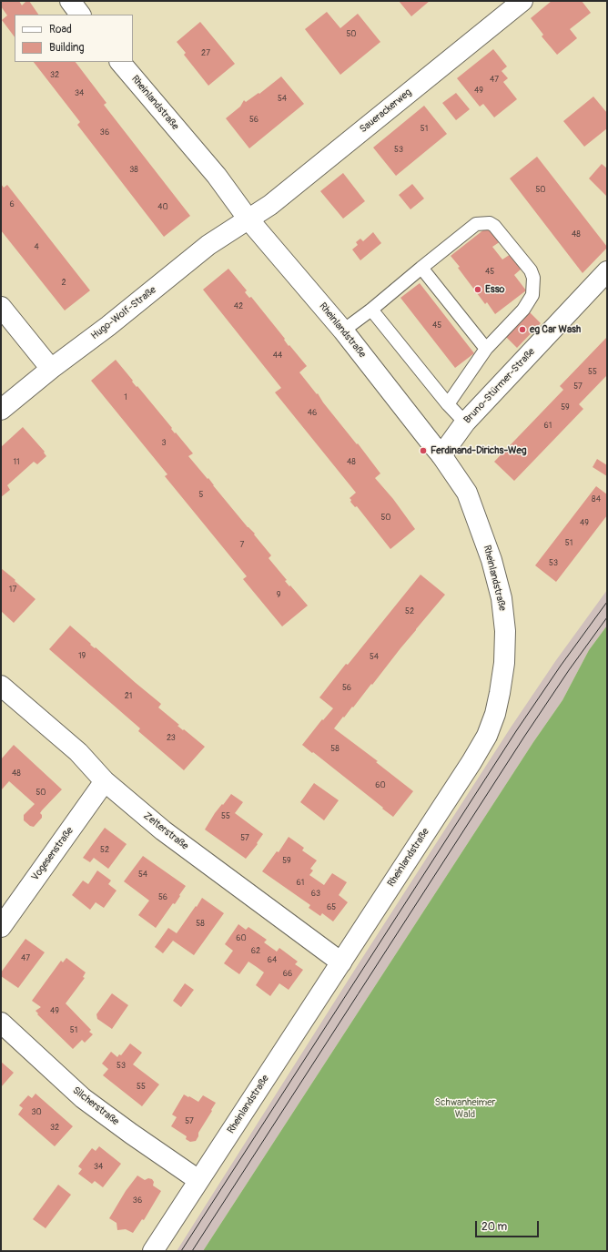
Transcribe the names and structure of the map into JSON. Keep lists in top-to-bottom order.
{
  "streets": {
    "street": [
      "Rheinlandstraße",
      "Sauerackerweg",
      "Hugo-Wolf-Straße",
      "Bruno-Stürmer-Straße",
      "Zelterstraße",
      "Vogesenstraße",
      "Silcherstraße"
    ]
  },
  "crossings": [
    ["Rheinlandstraße", "Sauerackerweg"],
    ["Rheinlandstraße", "Hugo-Wolf-Straße"],
    ["Rheinlandstraße", "Bruno-Stürmer-Straße"],
    ["Rheinlandstraße", "Zelterstraße"],
    ["Rheinlandstraße", "Silcherstraße"],
    ["Sauerackerweg", "Hugo-Wolf-Straße"],
    ["Zelterstraße", "Vogesenstraße"]
  ],
  "parks": ["Schwanheimer Wald"],
  "places": ["Esso", "eg Car Wash", "Ferdinand-Dirichs-Weg"],
  "house_numbers": [
    "50",
    "27",
    "32",
    "47",
    "49",
    "34",
    "54",
    "56",
    "51",
    "36",
    "53",
    "38",
    "50",
    "6",
    "40",
    "48",
    "4",
    "45",
    "2",
    "42",
    "45",
    "44",
    "55",
    "57",
    "1",
    "59",
    "46",
    "61",
    "3",
    "11",
    "48",
    "5",
    "84",
    "50",
    "49",
    "51",
    "7",
    "53",
    "17",
    "9",
    "52",
    "19",
    "54",
    "56",
    "21",
    "23",
    "58",
    "48",
    "60",
    "50",
    "55",
    "57",
    "52",
    "59",
    "54",
    "61",
    "63",
    "56",
    "65",
    "58",
    "60",
    "62",
    "47",
    "64",
    "66",
    "49",
    "51",
    "53",
    "55",
    "30",
    "57",
    "32",
    "34",
    "36"
  ],
  "legend": ["Road", "Building"],
  "scale_bar": "20 m"
}
